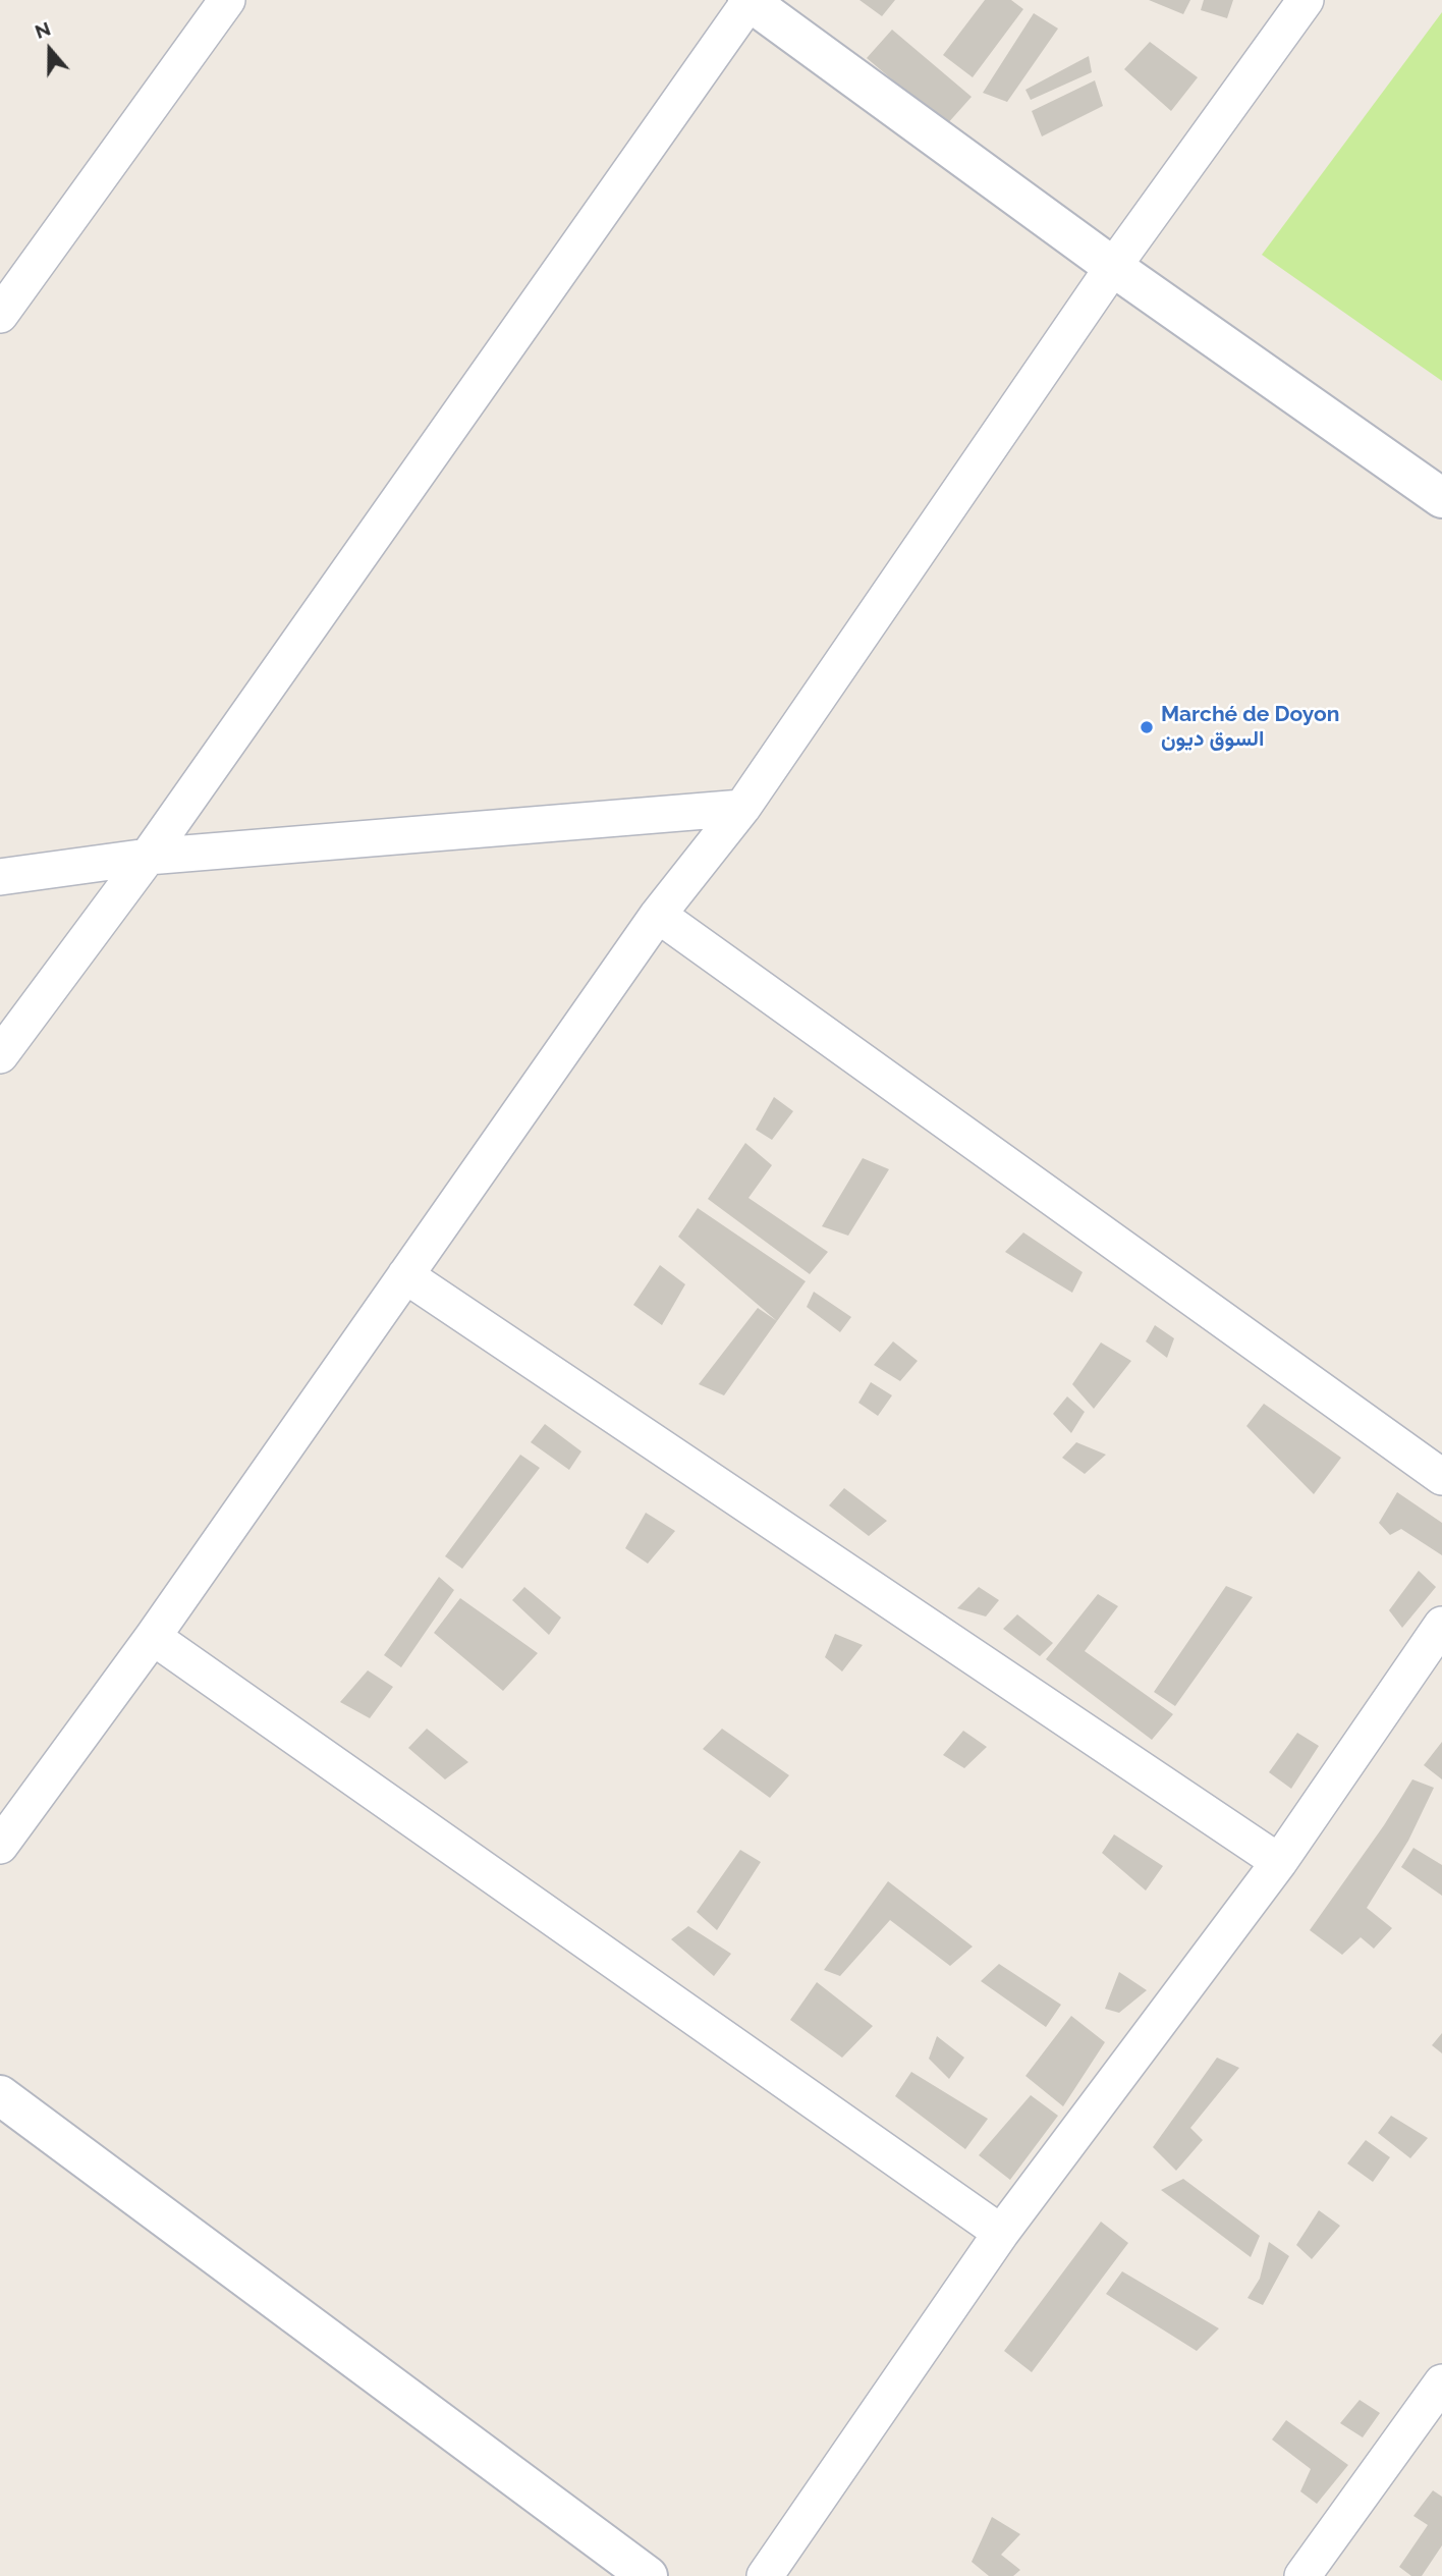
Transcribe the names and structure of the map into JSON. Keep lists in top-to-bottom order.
{
  "places": ["Marché de Doyon السوق ديون"],
  "north": "top"
}
